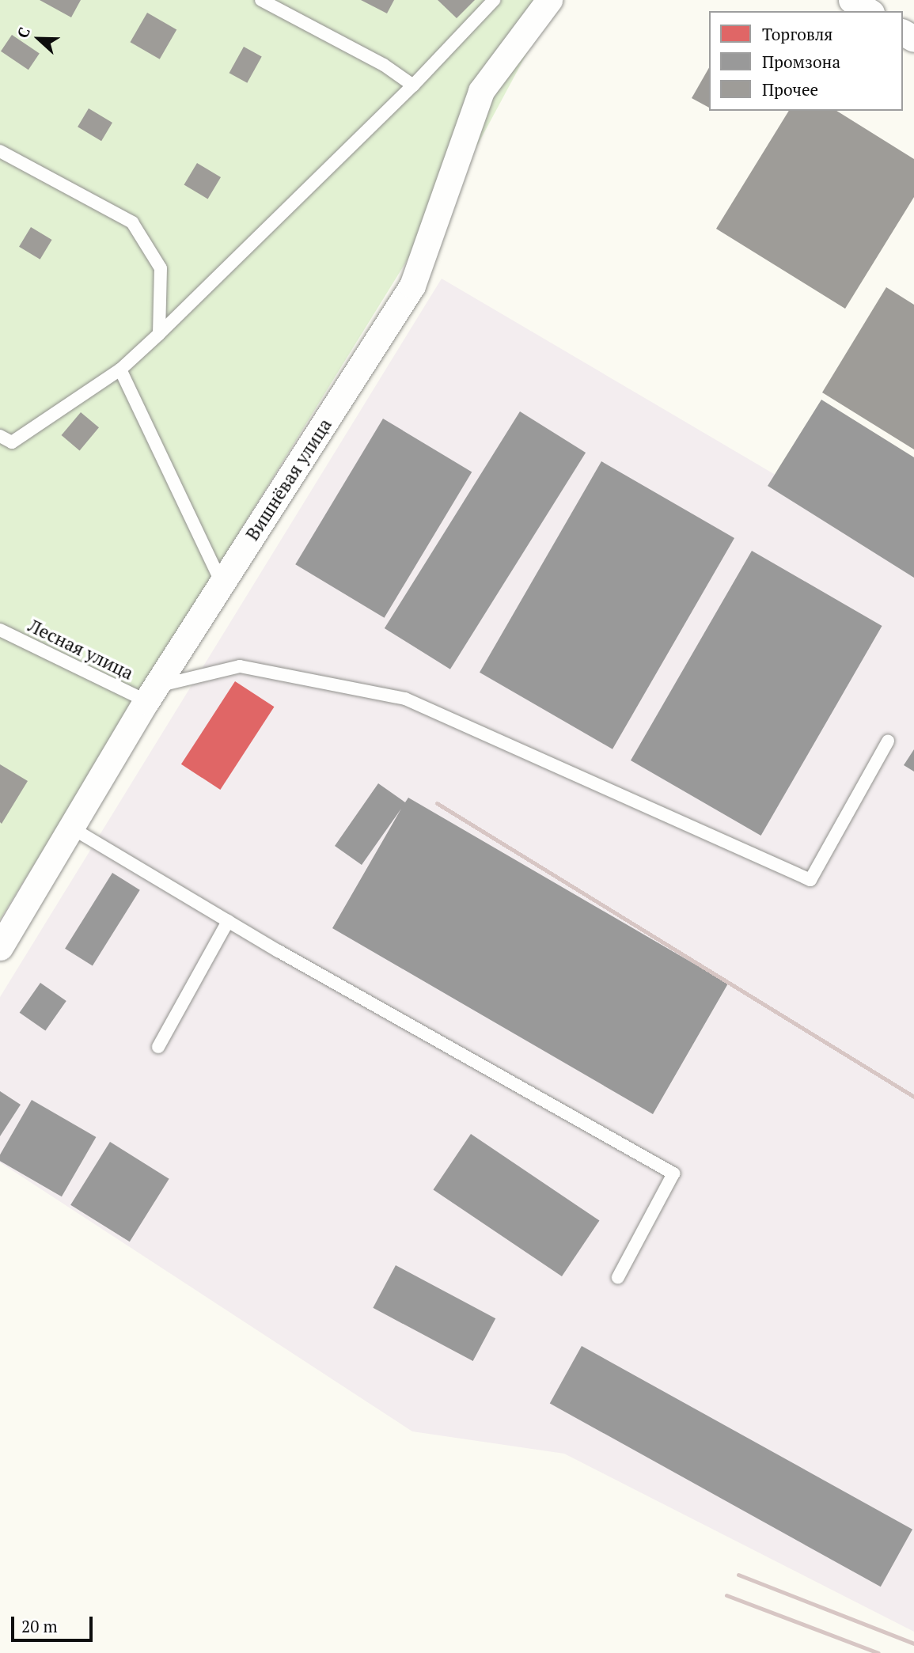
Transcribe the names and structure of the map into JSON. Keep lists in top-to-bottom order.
{
  "streets": {
    "street": ["Вишнёвая улица"],
    "lane": ["Лесная улица"]
  },
  "crossings": [
    ["Вишнёвая улица", "Лесная улица"]
  ],
  "legend": ["Торговля", "Промзона", "Прочее"],
  "scale_bar": "20 m",
  "north": "left"
}
